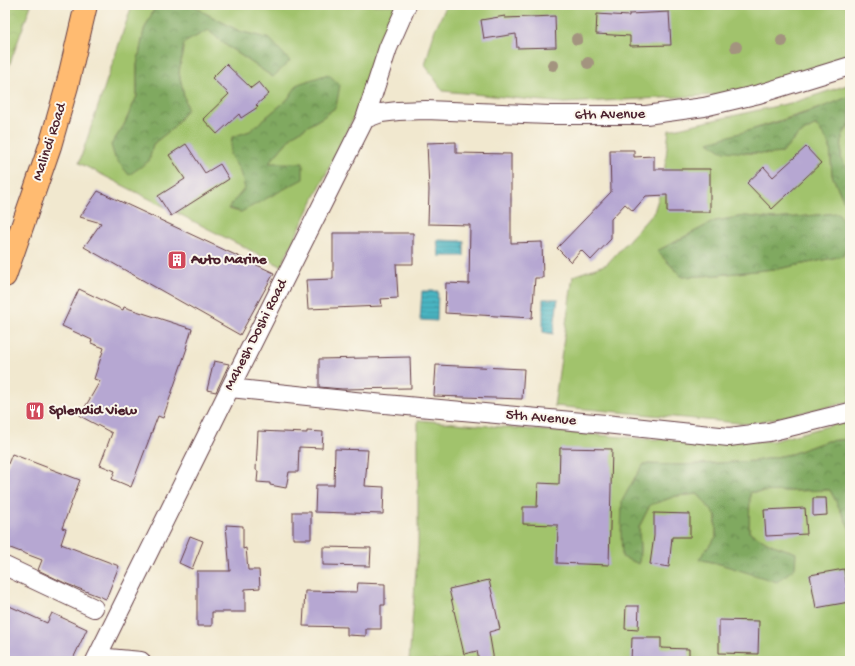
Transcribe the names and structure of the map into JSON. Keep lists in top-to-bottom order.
{
  "streets": {
    "highway": ["Malindi Road"],
    "street": ["6th Avenue", "Mahesh Doshi Road", "5th Avenue"]
  },
  "crossings": [
    ["6th Avenue", "Mahesh Doshi Road"],
    ["Mahesh Doshi Road", "5th Avenue"]
  ],
  "places": {
    "building": ["Auto Marine"],
    "restaurant": ["Splendid View"]
  }
}
